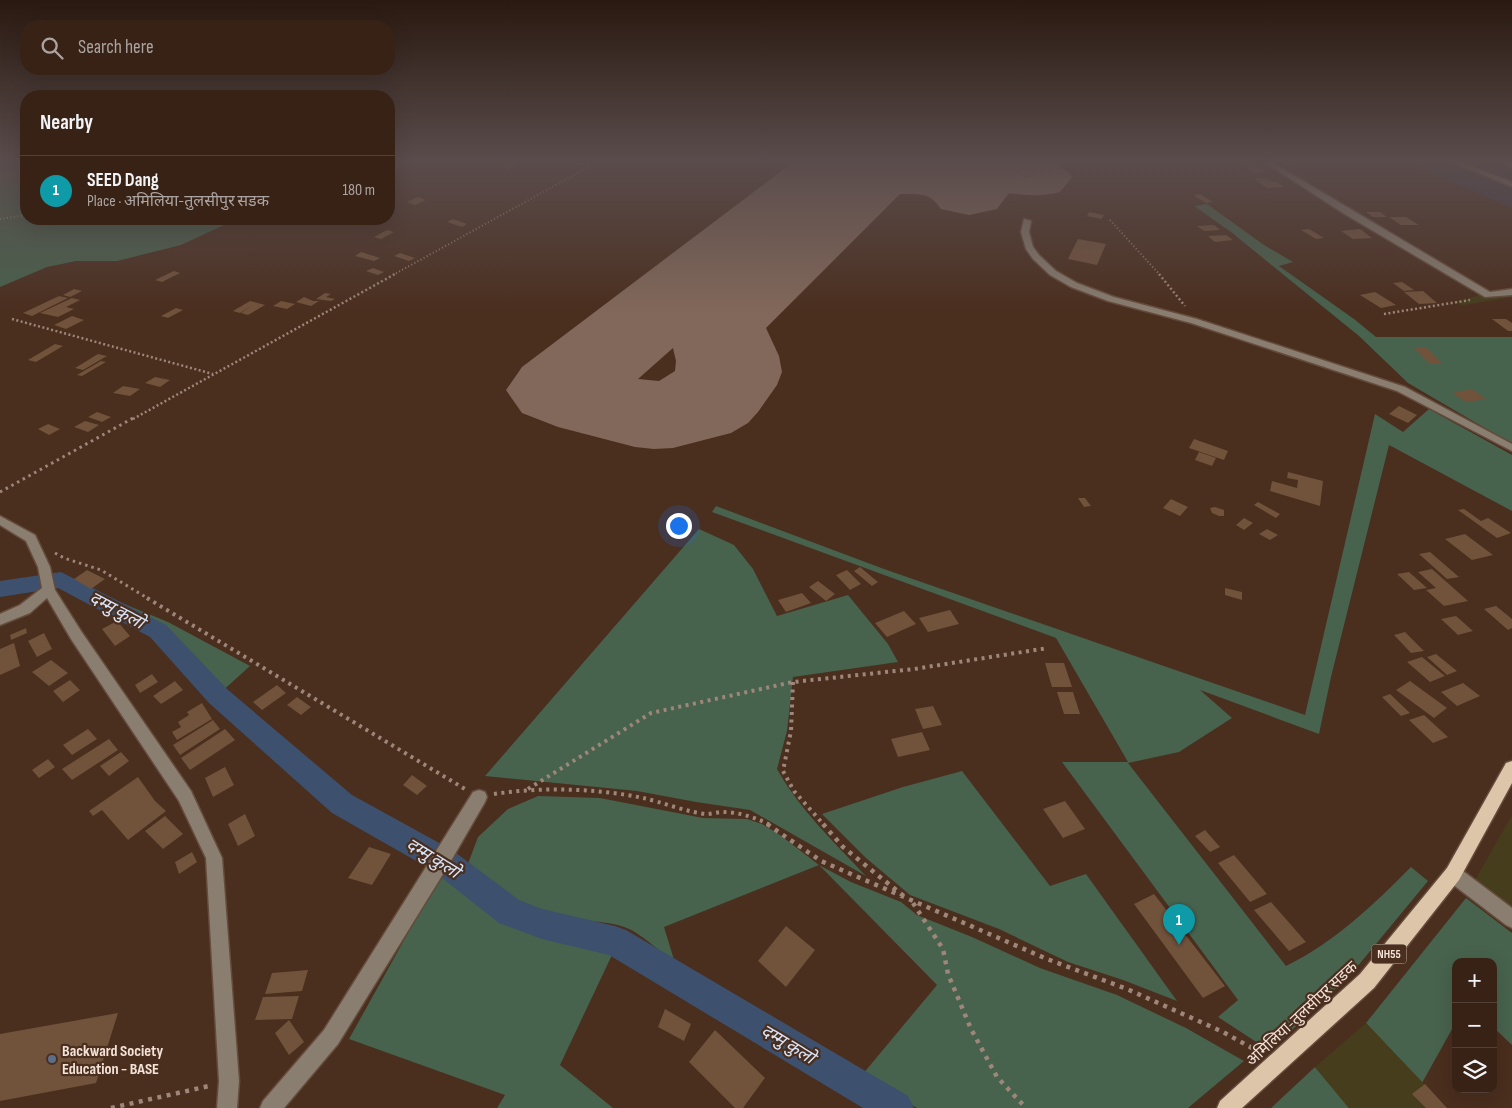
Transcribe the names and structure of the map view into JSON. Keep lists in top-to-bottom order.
{
  "streets": {
    "main road": ["NH55", "अमिलिया-तुलसीपुर सडक"]
  },
  "water": ["दम्मु कुलो"],
  "places": ["Backward Society Education - BASE"],
  "page": {
    "search": "Search here",
    "heading": "Nearby",
    "list": [
      {
        "mark": "1",
        "name": "SEED Dang",
        "note": "Place · अमिलिया-तुलसीपुर सडक",
        "value": "180 m"
      }
    ],
    "pins": "1",
    "map_buttons": ["+", "−"]
  }
}
